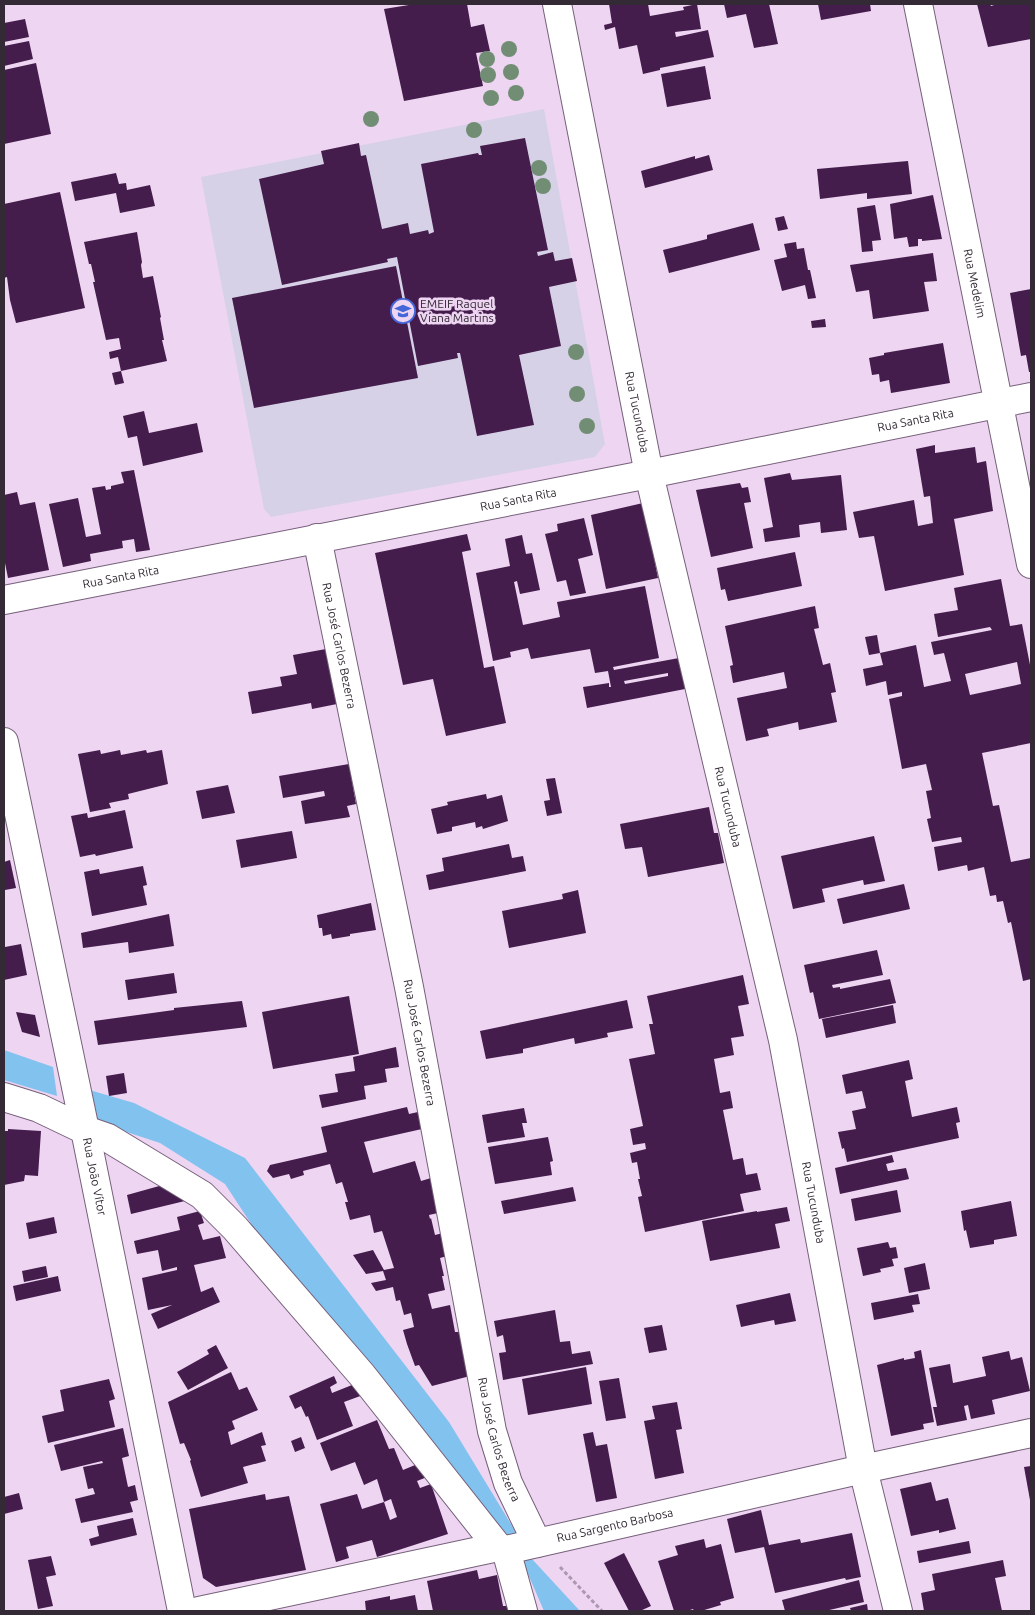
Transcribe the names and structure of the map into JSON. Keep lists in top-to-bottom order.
{
  "streets": {
    "street": [
      "Rua Medelim",
      "Rua Tucunduba",
      "Rua Santa Rita",
      "Rua José Carlos Bezerra",
      "Rua João Vítor",
      "Rua Sargento Barbosa"
    ]
  },
  "crossings": [
    ["Rua Medelim", "Rua Santa Rita"],
    ["Rua Tucunduba", "Rua Santa Rita"],
    ["Rua Tucunduba", "Rua Sargento Barbosa"],
    ["Rua Santa Rita", "Rua José Carlos Bezerra"],
    ["Rua José Carlos Bezerra", "Rua Sargento Barbosa"]
  ],
  "places": {
    "school or university": ["EMEIF Raquel Viana Martins"]
  }
}
